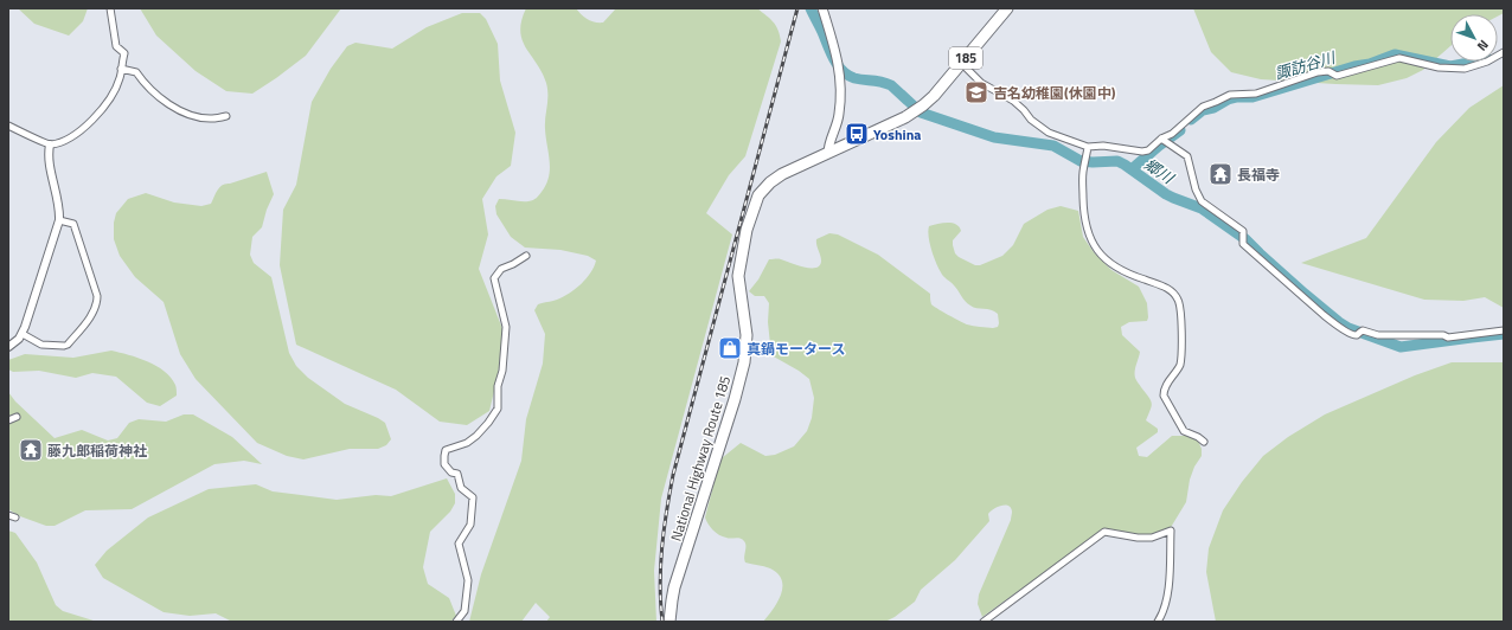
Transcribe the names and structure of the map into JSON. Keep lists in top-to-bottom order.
{
  "streets": {
    "highway": ["185", "National Highway Route 185"]
  },
  "water": ["諏訪谷川", "郷川"],
  "places": {
    "school or university": ["吉名幼稚園(休園中)"],
    "bus stop": ["Yoshina"],
    "temple": ["長福寺", "藤九郎稲荷神社"],
    "shop": ["真鍋モータース"]
  },
  "north": "bottom right"
}
